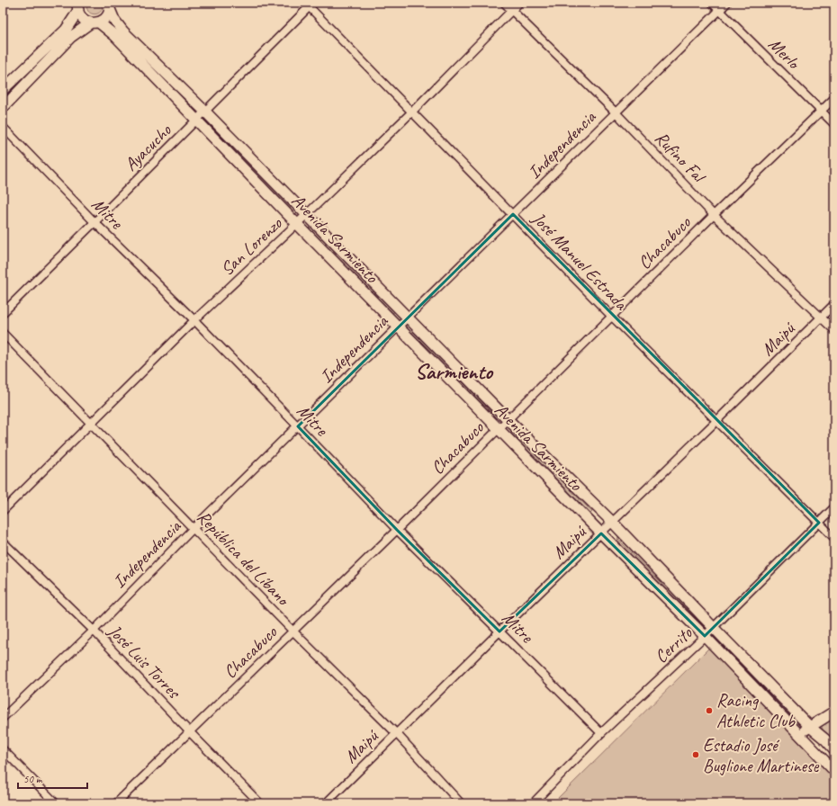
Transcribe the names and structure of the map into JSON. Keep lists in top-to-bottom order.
{
  "streets": {
    "main road": ["Avenida Sarmiento"],
    "street": [
      "Merlo",
      "Independencia",
      "Ayacucho",
      "Rufino Fal",
      "Mitre",
      "Chacabuco",
      "San Lorenzo",
      "José Manuel Estrada",
      "Maipú",
      "República del Líbano",
      "Cerrito",
      "José Luis Torres"
    ]
  },
  "crossings": [
    ["Merlo", "Independencia"],
    ["Merlo", "Chacabuco"],
    ["Independencia", "Rufino Fal"],
    ["Independencia", "Mitre"],
    ["Independencia", "Avenida Sarmiento"],
    ["Independencia", "José Manuel Estrada"],
    ["Independencia", "República del Líbano"],
    ["Independencia", "José Luis Torres"],
    ["Ayacucho", "Mitre"],
    ["Ayacucho", "Avenida Sarmiento"],
    ["Ayacucho", "José Manuel Estrada"],
    ["Rufino Fal", "Chacabuco"],
    ["Rufino Fal", "San Lorenzo"],
    ["Rufino Fal", "Maipú"],
    ["Mitre", "Chacabuco"],
    ["Mitre", "San Lorenzo"],
    ["Mitre", "Maipú"],
    ["Mitre", "Cerrito"],
    ["Avenida Sarmiento", "Chacabuco"],
    ["Avenida Sarmiento", "San Lorenzo"],
    ["Avenida Sarmiento", "Maipú"],
    ["Avenida Sarmiento", "Cerrito"],
    ["Chacabuco", "José Manuel Estrada"],
    ["Chacabuco", "República del Líbano"],
    ["Chacabuco", "José Luis Torres"],
    ["San Lorenzo", "José Manuel Estrada"],
    ["San Lorenzo", "República del Líbano"],
    ["José Manuel Estrada", "Maipú"],
    ["José Manuel Estrada", "Cerrito"],
    ["Maipú", "República del Líbano"]
  ],
  "districts": ["Sarmiento"],
  "places": ["Racing Athletic Club", "Estadio José Buglione Martinese"],
  "scale_bar": "50 m"
}
